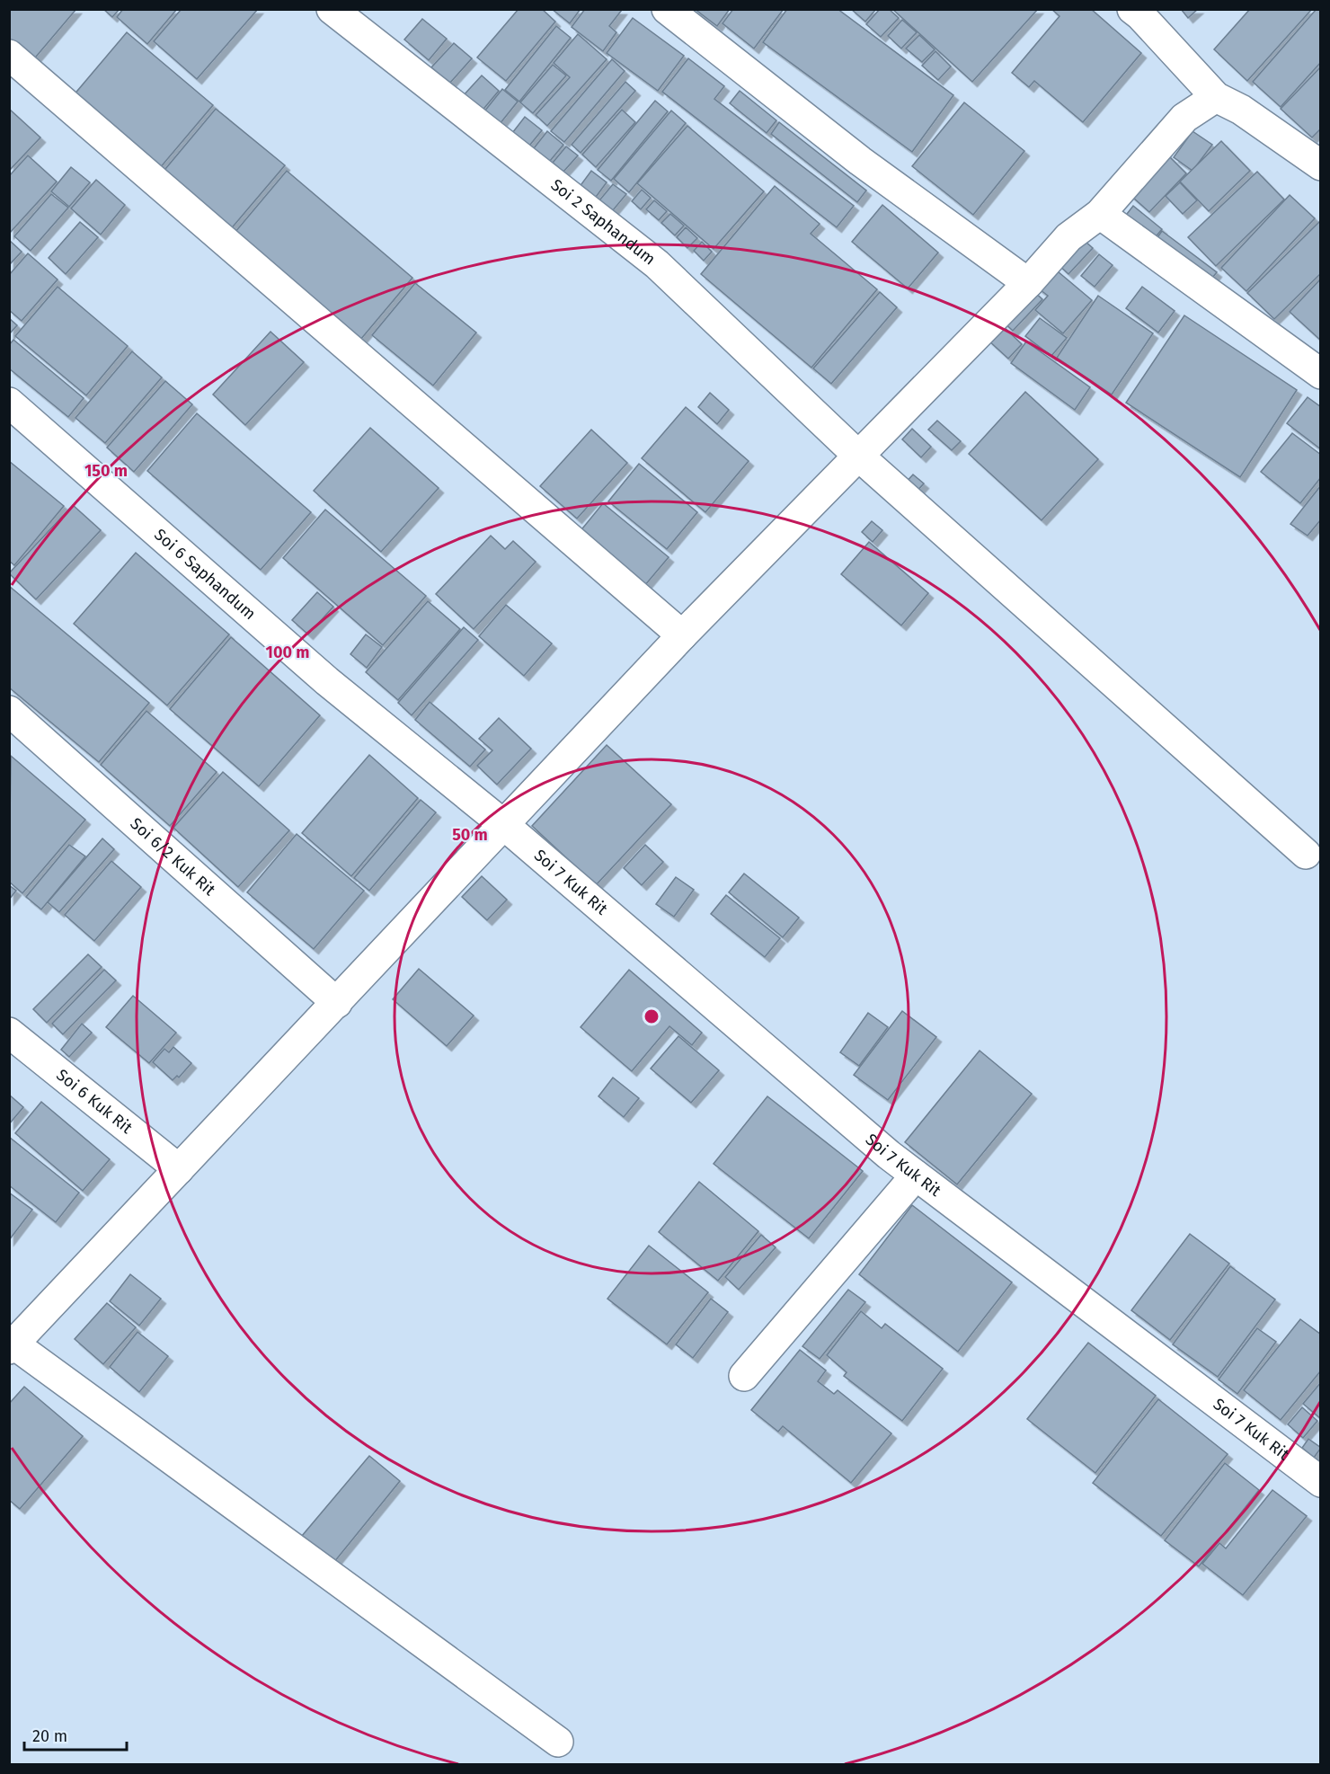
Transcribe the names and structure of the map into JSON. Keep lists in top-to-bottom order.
{
  "streets": {
    "street": [
      "Soi 2 Saphandum",
      "Soi 6 Saphandum",
      "Soi 6/2 Kuk Rit",
      "Soi 7 Kuk Rit",
      "Soi 6 Kuk Rit"
    ]
  },
  "crossings": [
    ["Soi 6 Saphandum", "Soi 7 Kuk Rit"]
  ],
  "scale_bar": "20 m",
  "rings": ["150 m", "100 m", "50 m"]
}
